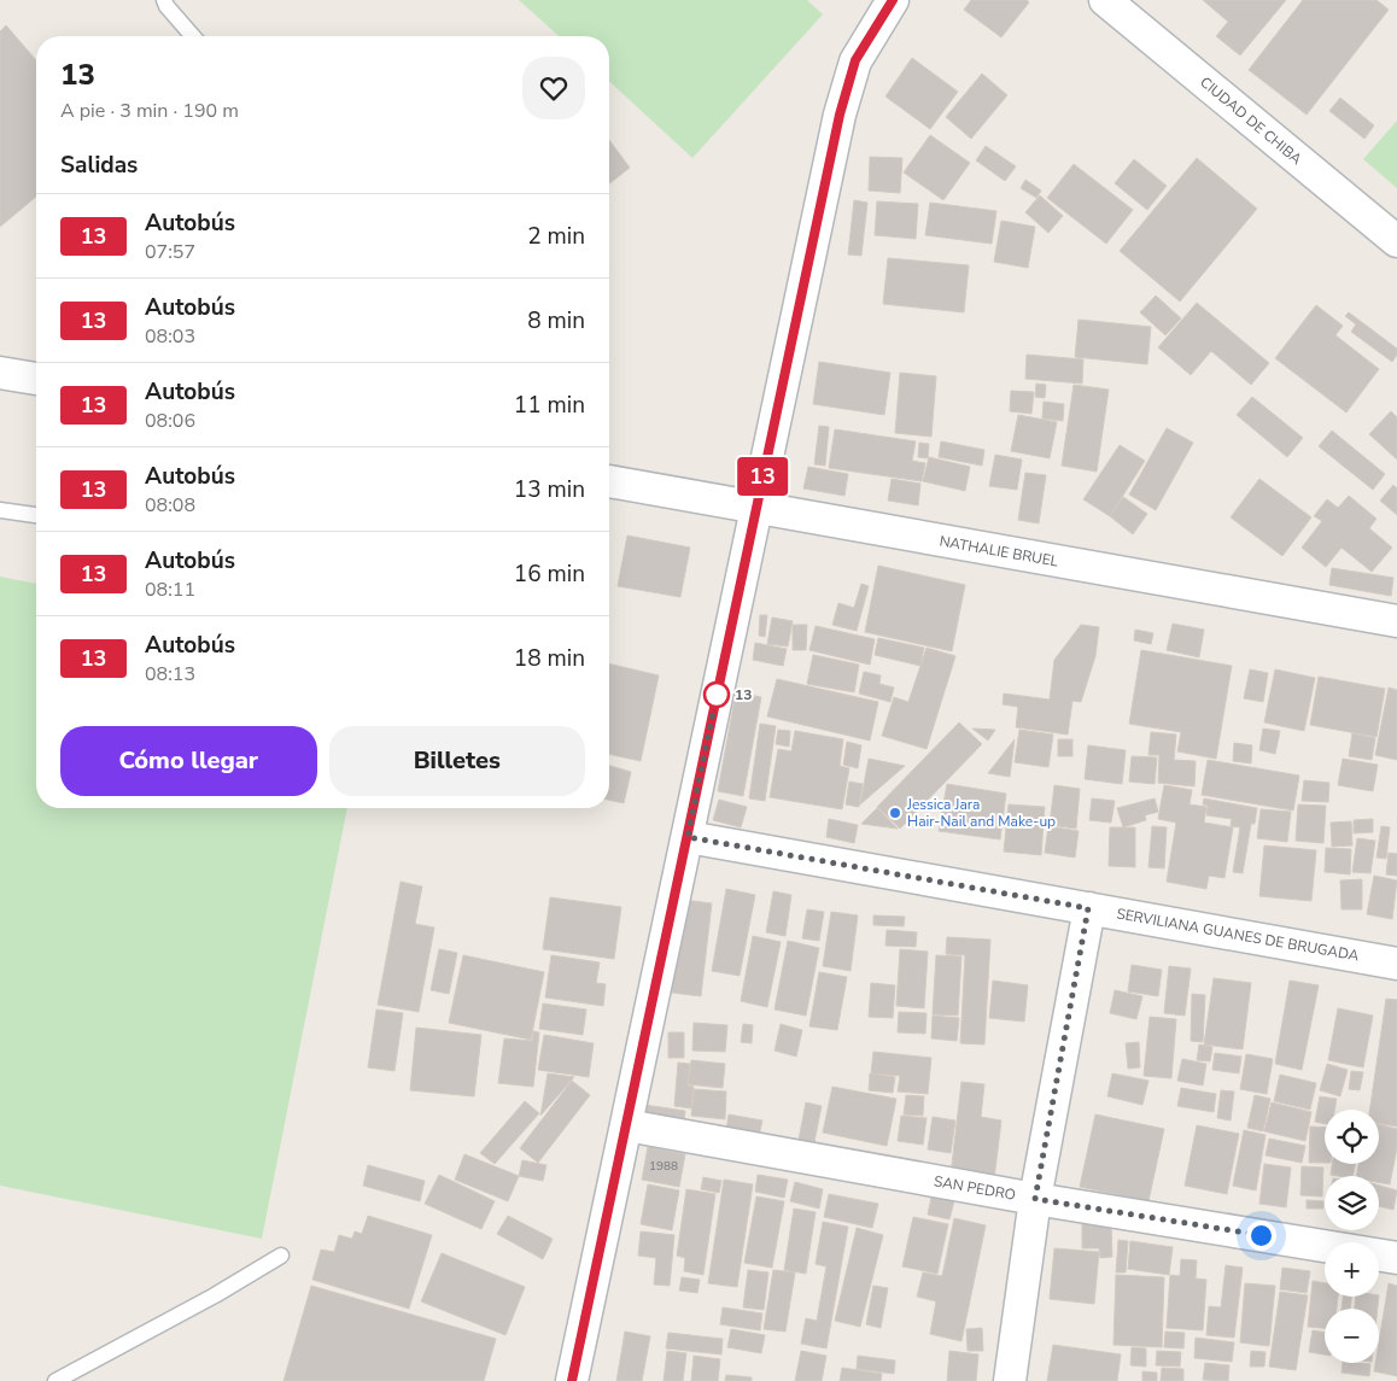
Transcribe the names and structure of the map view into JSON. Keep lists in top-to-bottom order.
{
  "streets": {
    "street": [
      "CIUDAD DE CHIBA",
      "NATHALIE BRUEL",
      "SERVILIANA GUANES DE BRUGADA",
      "SAN PEDRO"
    ]
  },
  "places": ["13", "Jessica Jara Hair-Nail and Make-up"],
  "lines": ["bus line 13"],
  "house_numbers": ["1988"],
  "page": {
    "on_map": "13",
    "heading": [
      ["13", "A pie · 3 min · 190 m"],
      "Salidas"
    ],
    "list": [
      {
        "mark": "13",
        "name": "Autobús",
        "note": "07:57",
        "value": "2 min"
      },
      {
        "mark": "13",
        "name": "Autobús",
        "note": "08:03",
        "value": "8 min"
      },
      {
        "mark": "13",
        "name": "Autobús",
        "note": "08:06",
        "value": "11 min"
      },
      {
        "mark": "13",
        "name": "Autobús",
        "note": "08:08",
        "value": "13 min"
      },
      {
        "mark": "13",
        "name": "Autobús",
        "note": "08:11",
        "value": "16 min"
      },
      {
        "mark": "13",
        "name": "Autobús",
        "note": "08:13",
        "value": "18 min"
      }
    ],
    "buttons": ["Cómo llegar", "Billetes"],
    "map_buttons": ["+", "−"]
  }
}
